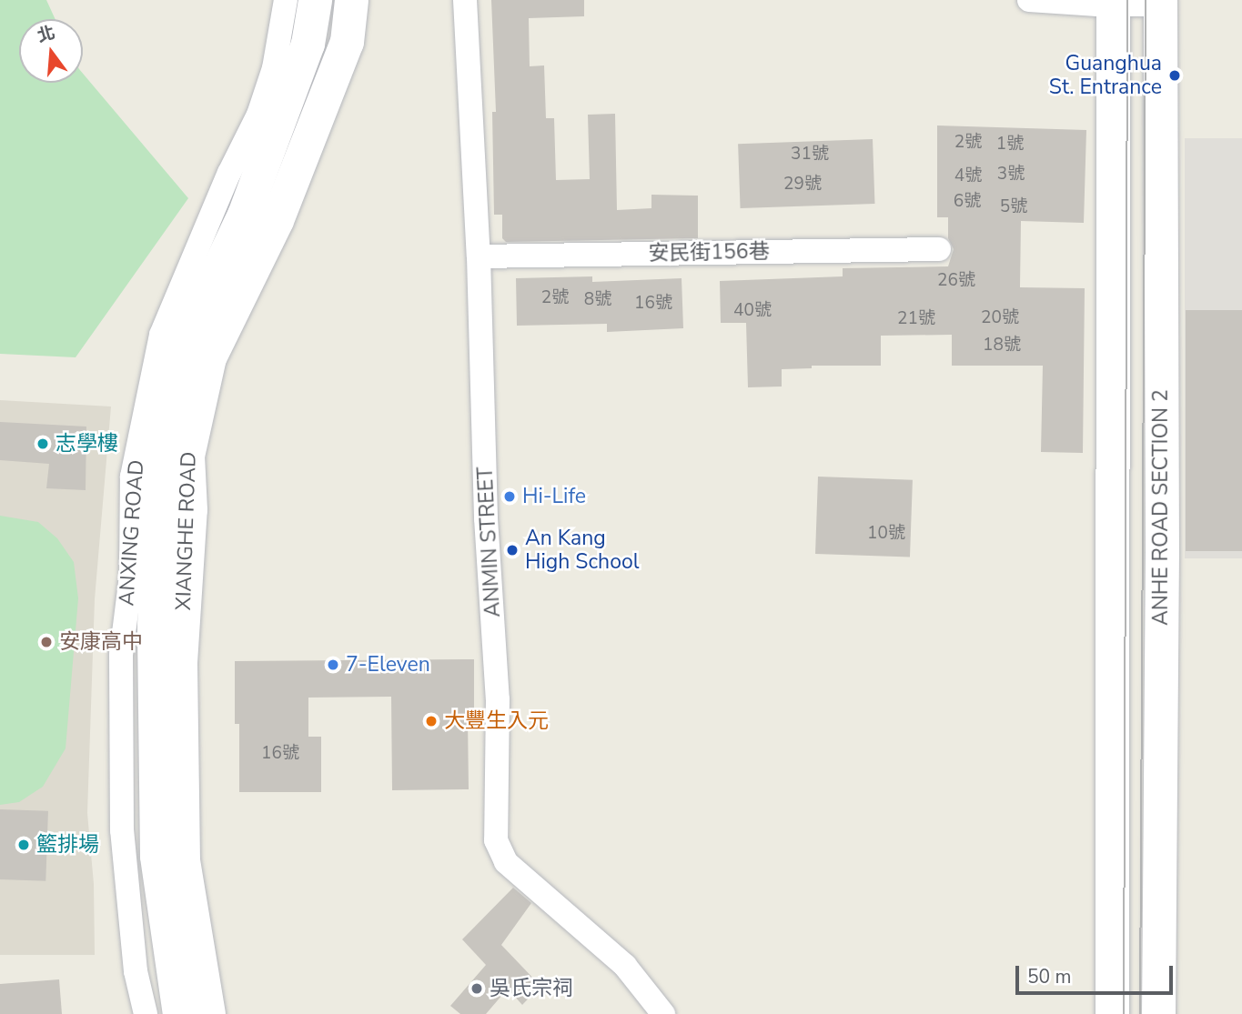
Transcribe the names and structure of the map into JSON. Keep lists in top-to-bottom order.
{
  "streets": {
    "main road": ["ANHE ROAD SECTION 2", "XIANGHE ROAD"],
    "street": ["安民街156巷", "ANXING ROAD", "ANMIN STREET"]
  },
  "crossings": [
    ["安民街156巷", "ANMIN STREET"]
  ],
  "places": [
    "Guanghua St. Entrance",
    "志學樓",
    "Hi-Life",
    "An Kang High School",
    "安康高中",
    "7-Eleven",
    "大豐生入元",
    "籃排場",
    "吳氏宗祠"
  ],
  "house_numbers": [
    "2號",
    "1號",
    "31號",
    "3號",
    "4號",
    "29號",
    "6號",
    "5號",
    "26號",
    "2號",
    "8號",
    "16號",
    "40號",
    "20號",
    "21號",
    "18號",
    "10號",
    "16號"
  ],
  "scale_bar": "50 m",
  "north": "top"
}
